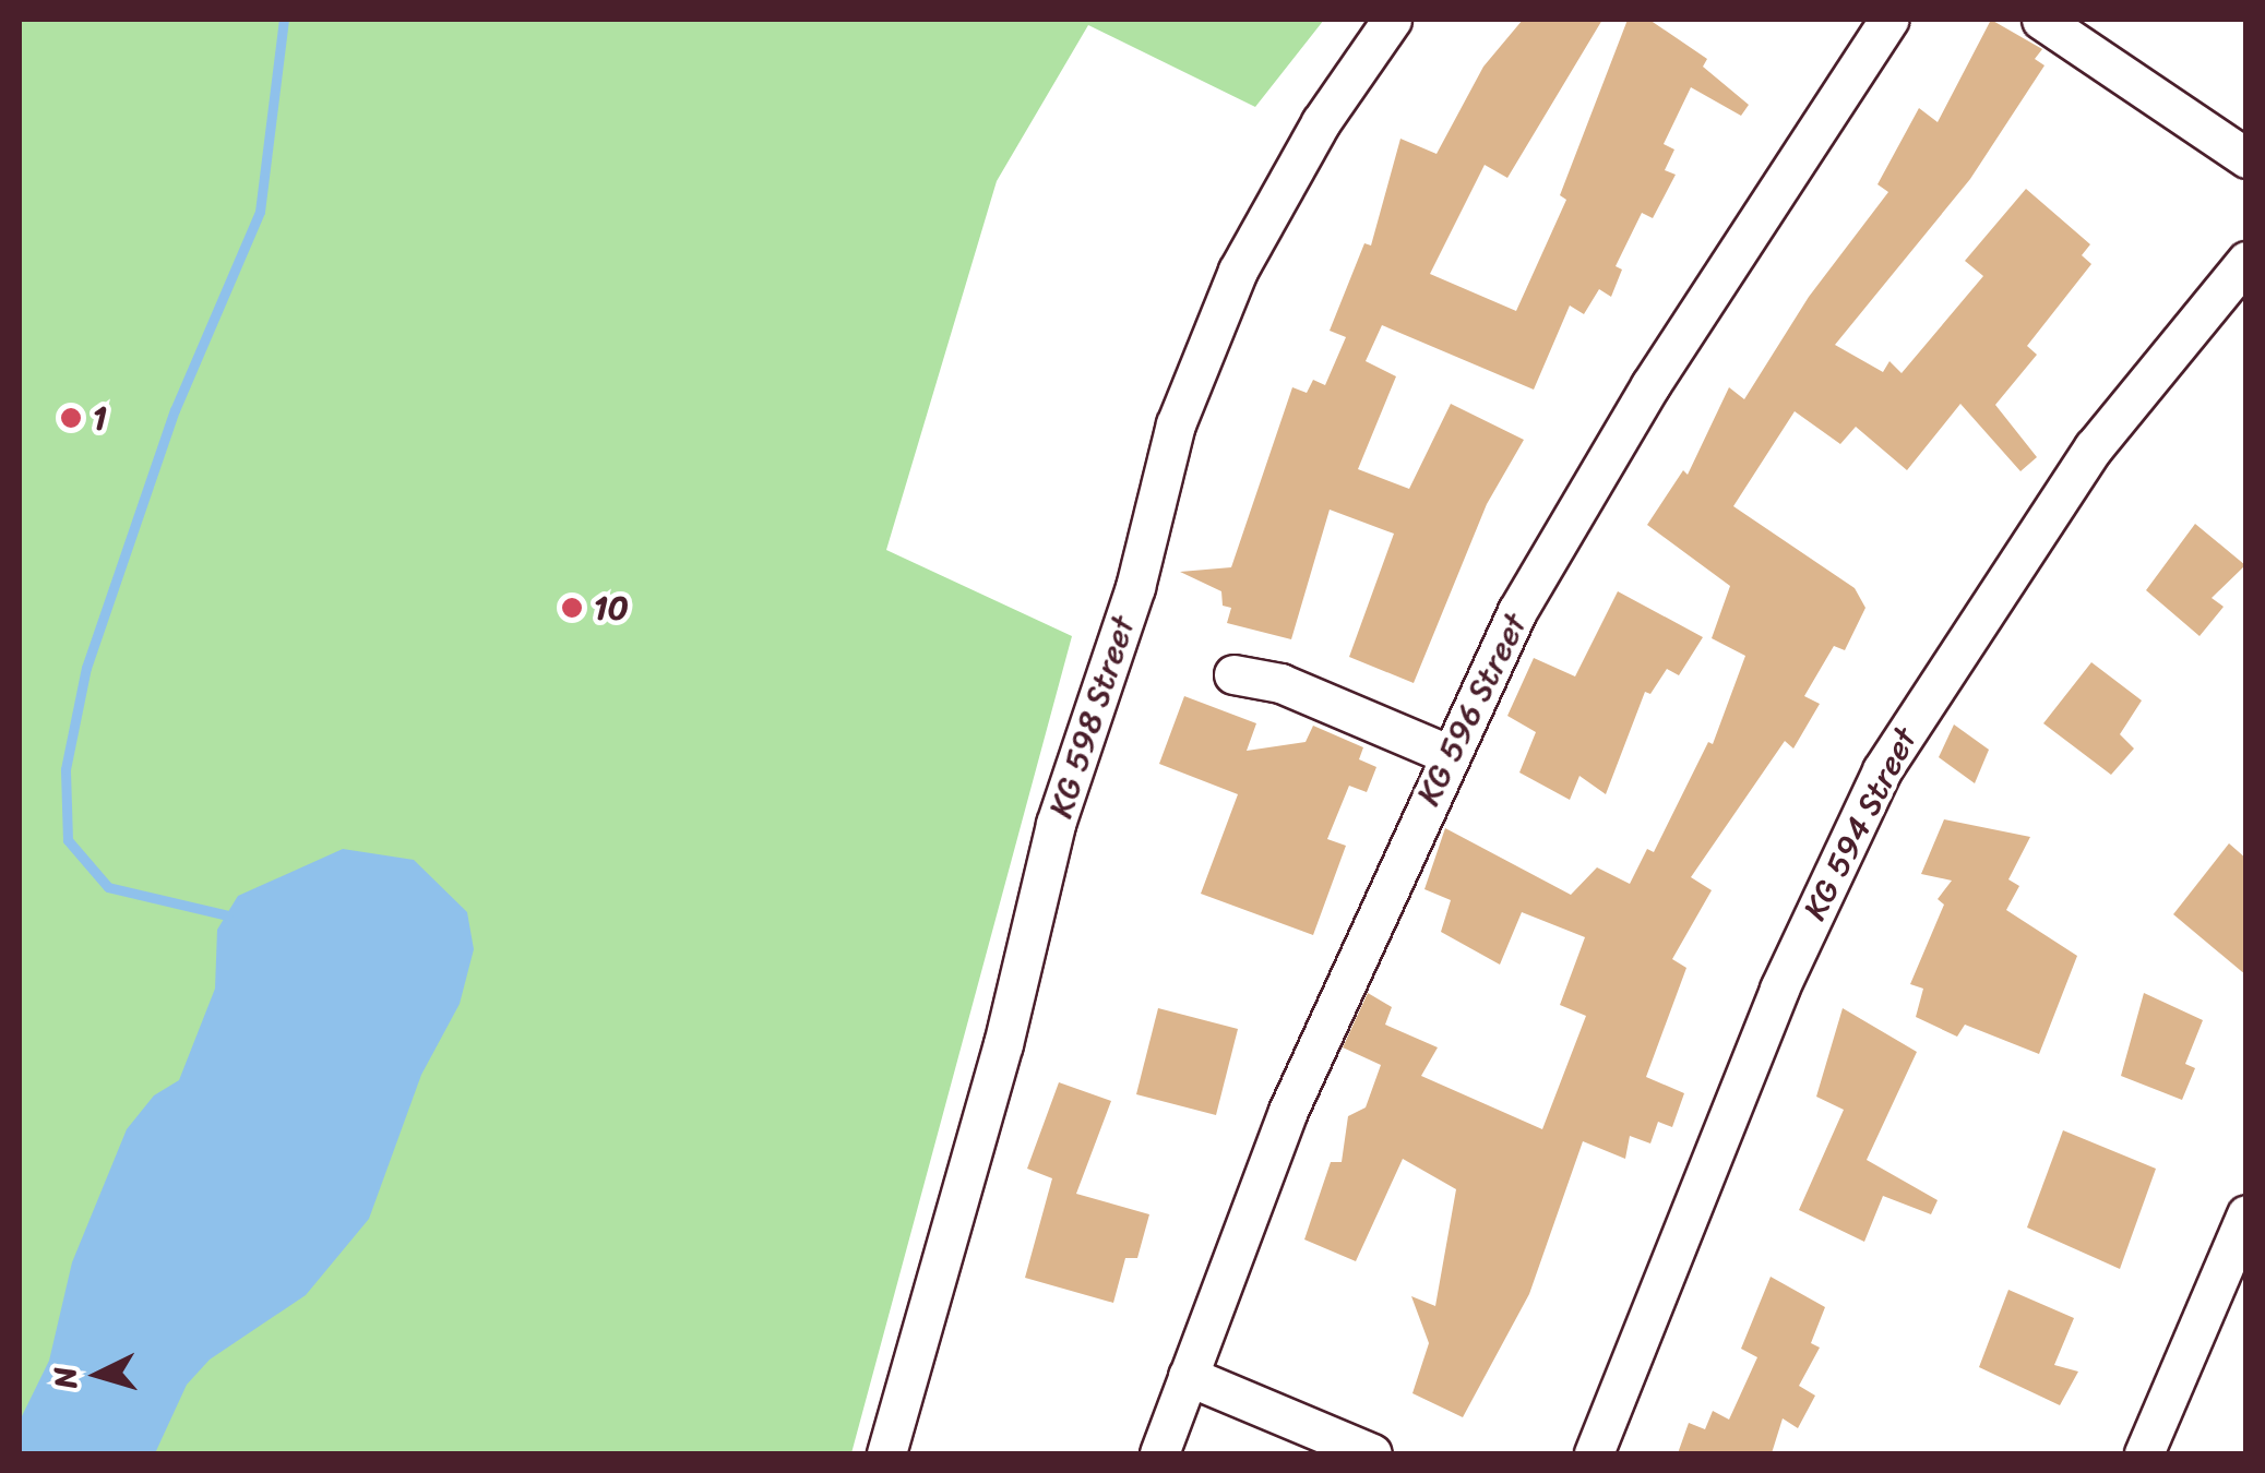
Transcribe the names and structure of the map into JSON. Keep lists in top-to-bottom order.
{
  "streets": {
    "street": ["KG 596 Street", "KG 598 Street", "KG 594 Street"]
  },
  "places": ["1", "10"],
  "north": "left"
}
